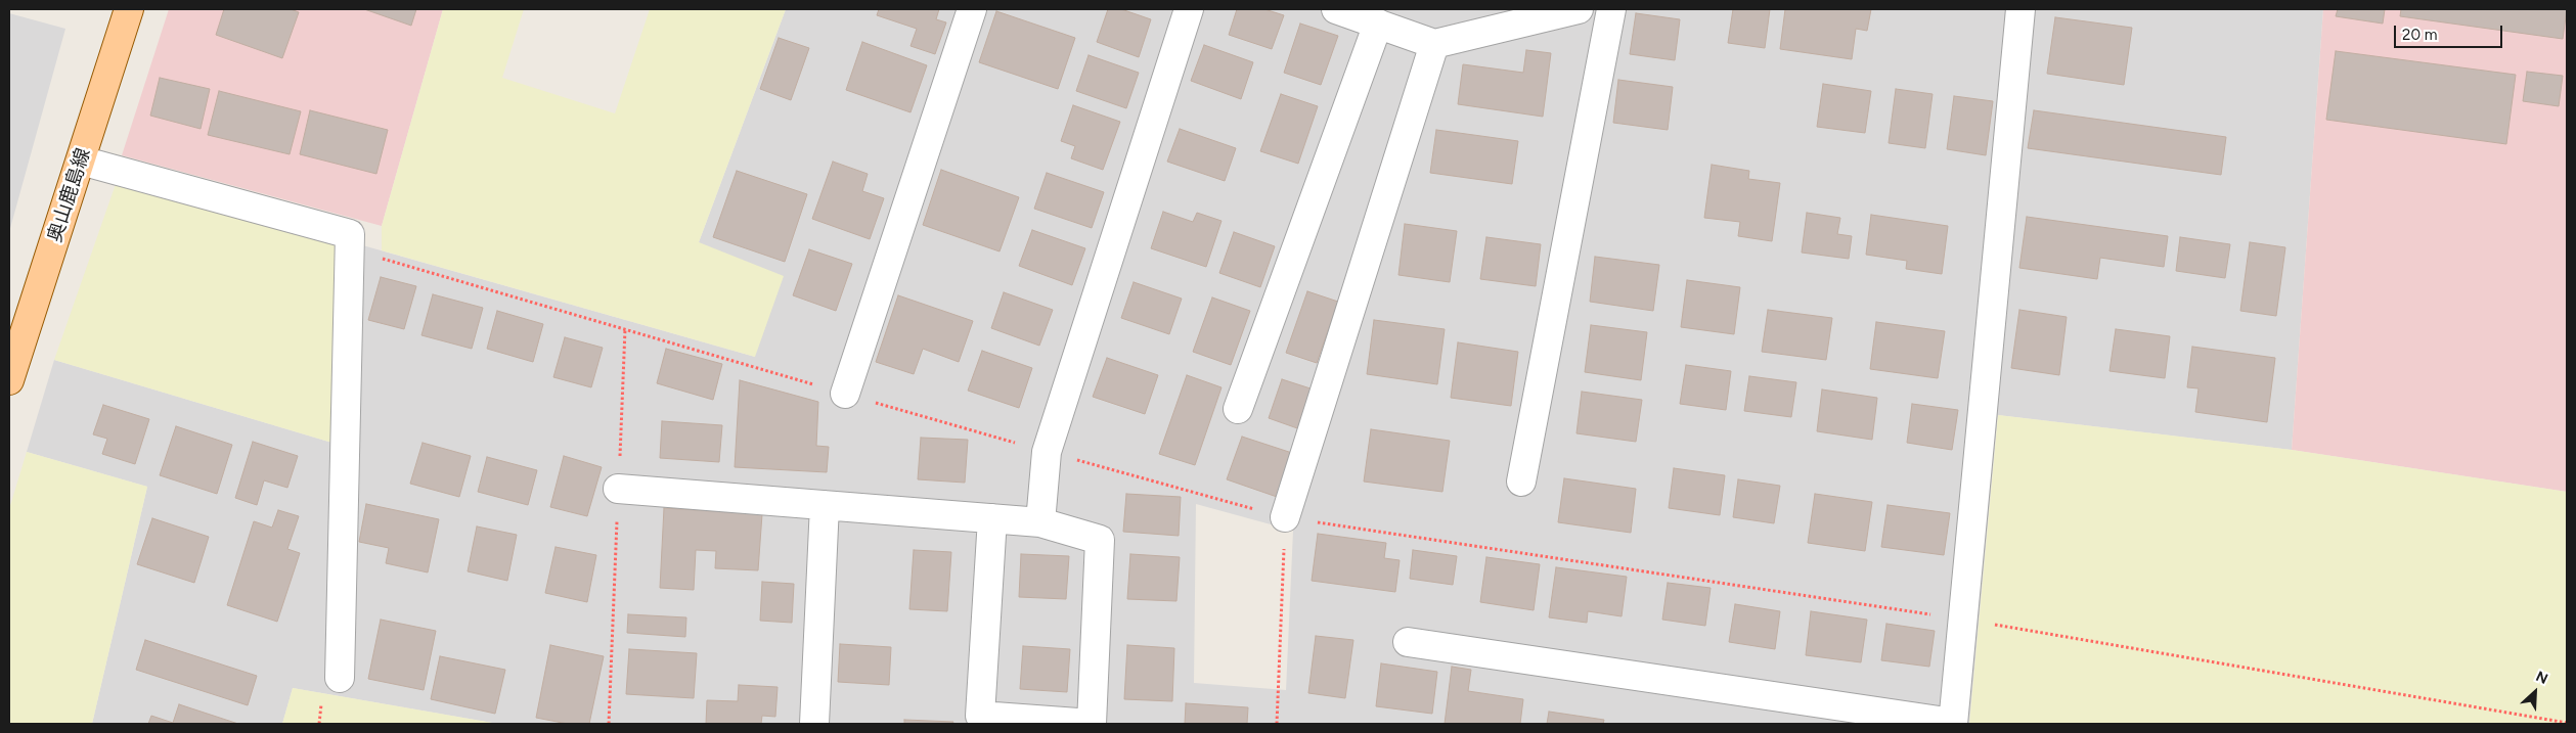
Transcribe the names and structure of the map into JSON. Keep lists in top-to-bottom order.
{
  "streets": {
    "main road": ["奥山鹿島線"]
  },
  "scale_bar": "20 m",
  "north": "top right"
}
